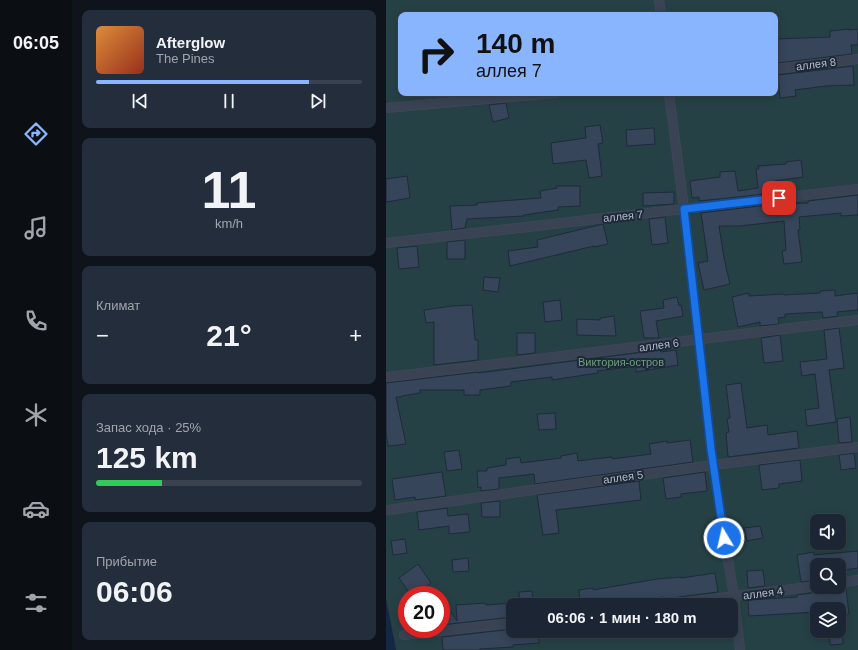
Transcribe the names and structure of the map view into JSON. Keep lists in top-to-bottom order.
{
  "streets": {
    "lane": [
      "аллея 8",
      "аллея 7",
      "аллея 6",
      "аллея 5",
      "аллея 4"
    ]
  },
  "parks": ["Виктория-остров"],
  "page": {
    "tabs": "06:05",
    "turn": ["140 m", "аллея 7"],
    "song": ["Afterglow", "The Pines"],
    "tile": [
      ["11", "km/h"],
      "Климат",
      ["Запас хода · 25%", "125 km"],
      ["Прибытие", "06:06"]
    ],
    "heat": ["−", "21°", "+"],
    "limit": "20",
    "trip": "06:06 · 1 мин · 180 m"
  }
}
